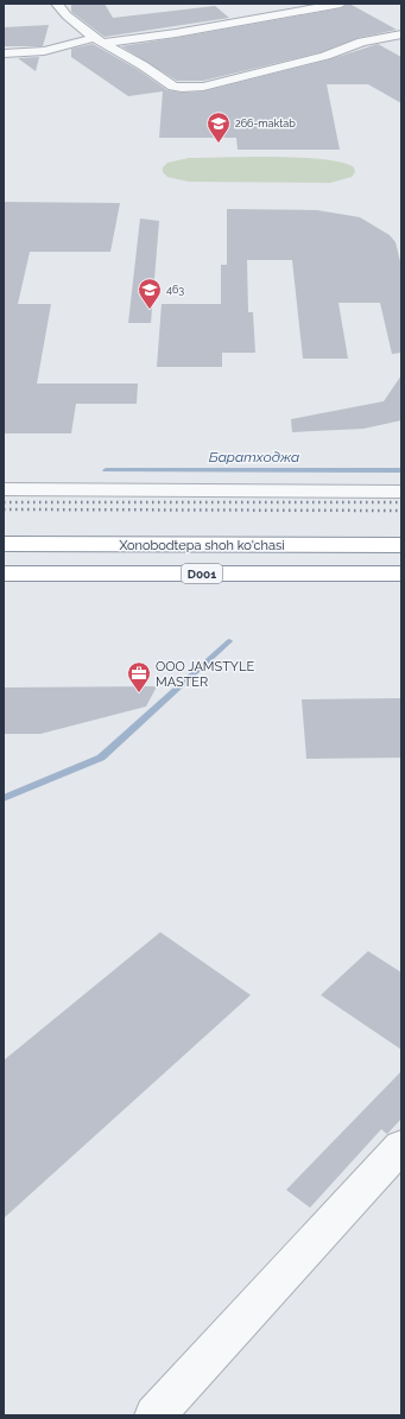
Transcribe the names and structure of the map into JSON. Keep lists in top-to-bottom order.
{
  "streets": {
    "highway": ["Xonobodtepa shoh ko'chasi", "D001"]
  },
  "water": ["Баратходжа"],
  "places": {
    "school or university": ["266-maktab", "463"],
    "office": ["OOO JAMSTYLE MASTER"]
  }
}
